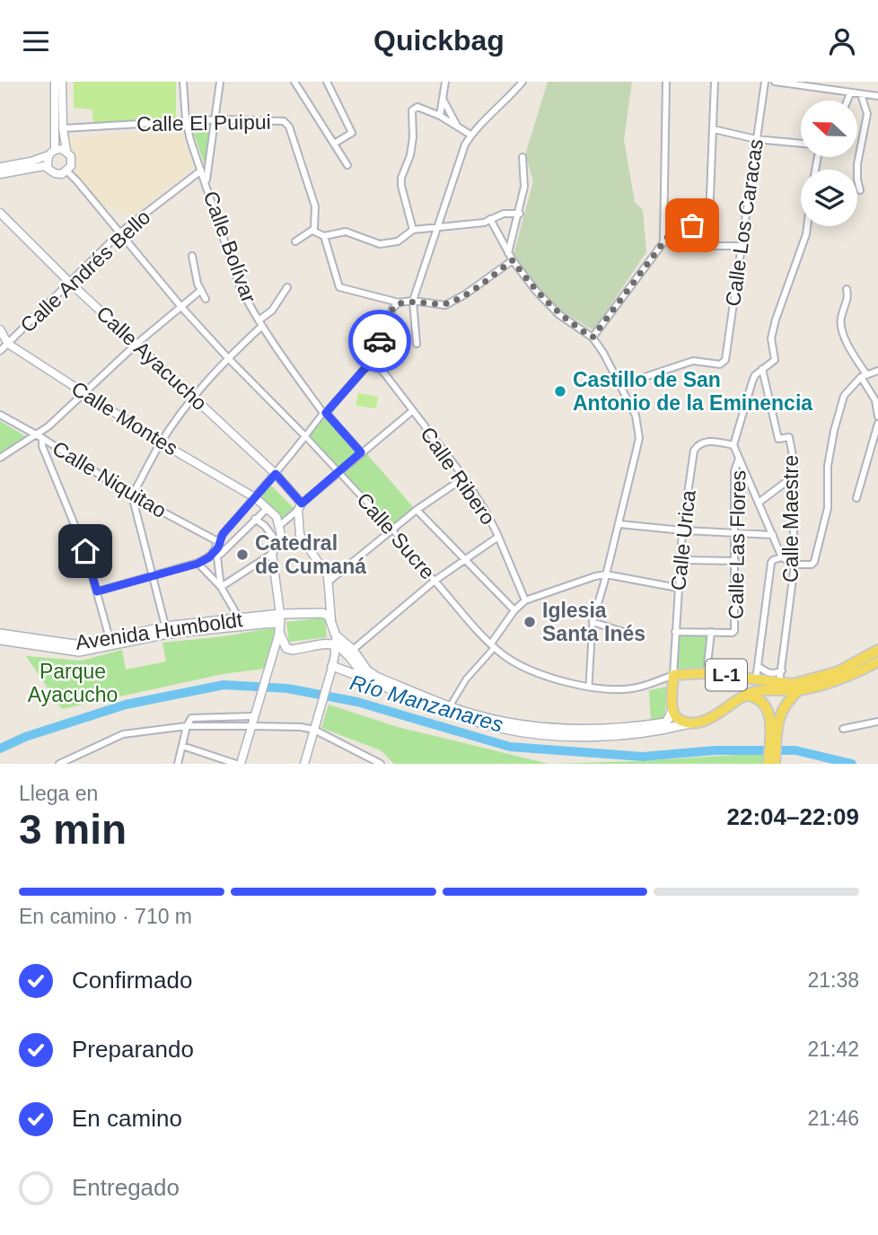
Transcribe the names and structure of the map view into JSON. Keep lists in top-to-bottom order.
{
  "streets": {
    "main road": ["Avenida Humboldt", "L-1"],
    "street": [
      "Calle El Puipui",
      "Calle Los Caracas",
      "Calle Bolívar",
      "Calle Andrés Bello",
      "Calle Ayacucho",
      "Calle Montes",
      "Calle Ribero",
      "Calle Niquitao",
      "Calle Maestre",
      "Calle Sucre",
      "Calle Urica",
      "Calle Las Flores"
    ]
  },
  "crossings": [
    ["Calle El Puipui", "Calle Bolívar"],
    ["Calle Bolívar", "Calle Andrés Bello"],
    ["Calle Andrés Bello", "Calle Ayacucho"],
    ["Calle Andrés Bello", "Calle Montes"],
    ["Calle Andrés Bello", "Calle Sucre"],
    ["Calle Maestre", "L-1"],
    ["Calle Sucre", "Calle Urica"],
    ["Calle Sucre", "L-1"],
    ["Calle Urica", "L-1"]
  ],
  "water": ["Río Manzanares"],
  "parks": ["Parque Ayacucho"],
  "places": ["Castillo de San Antonio de la Eminencia", "Catedral de Cumaná", "Iglesia Santa Inés"],
  "north": "left",
  "page": {
    "header": "Quickbag",
    "heading": ["3 min", "Llega en", "22:04–22:09"],
    "bar": "En camino · 710 m",
    "list": [
      ["Confirmado", "21:38"],
      ["Preparando", "21:42"],
      ["En camino", "21:46"],
      "Entregado"
    ]
  }
}
